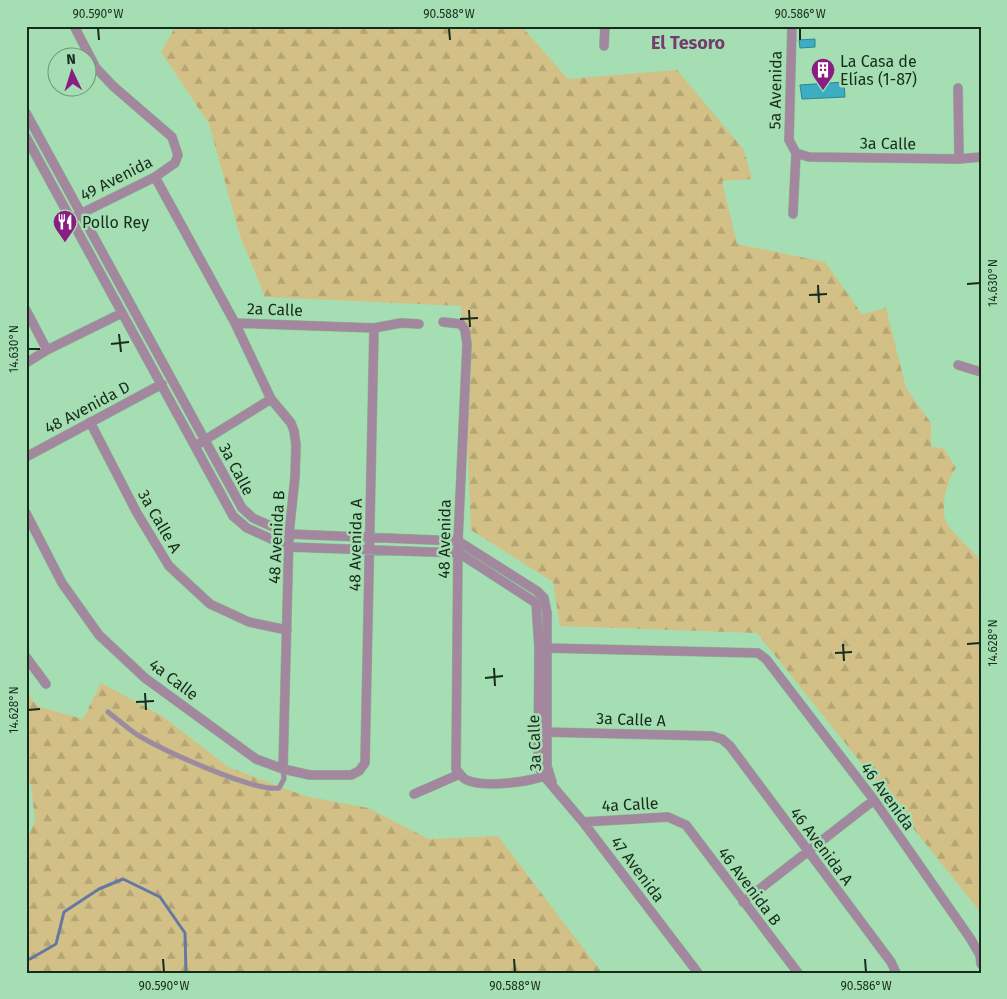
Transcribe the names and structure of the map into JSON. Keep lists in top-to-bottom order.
{
  "streets": {
    "street": [
      "5a Avenida",
      "3a Calle",
      "49 Avenida",
      "2a Calle",
      "48 Avenida D",
      "3a Calle A",
      "48 Avenida B",
      "48 Avenida",
      "48 Avenida A",
      "4a Calle",
      "46 Avenida",
      "46 Avenida A",
      "47 Avenida",
      "46 Avenida B"
    ]
  },
  "crossings": [
    ["5a Avenida", "3a Calle"],
    ["3a Calle", "49 Avenida"],
    ["3a Calle", "48 Avenida D"],
    ["3a Calle", "3a Calle A"],
    ["3a Calle", "48 Avenida B"],
    ["3a Calle", "48 Avenida"],
    ["3a Calle", "48 Avenida A"],
    ["3a Calle", "46 Avenida"],
    ["3a Calle", "47 Avenida"],
    ["49 Avenida", "2a Calle"],
    ["2a Calle", "48 Avenida B"],
    ["2a Calle", "48 Avenida A"],
    ["48 Avenida D", "3a Calle A"],
    ["3a Calle A", "48 Avenida B"],
    ["3a Calle A", "46 Avenida A"],
    ["48 Avenida B", "4a Calle"],
    ["48 Avenida A", "4a Calle"],
    ["4a Calle", "47 Avenida"],
    ["4a Calle", "46 Avenida B"]
  ],
  "districts": ["El Tesoro"],
  "places": {
    "building": ["La Casa de Elías (1-87)"],
    "restaurant": ["Pollo Rey"]
  },
  "north": "top",
  "coordinates": [
    "90.590°W",
    "90.588°W",
    "90.586°W",
    "14.630°N",
    "14.628°N"
  ]
}
